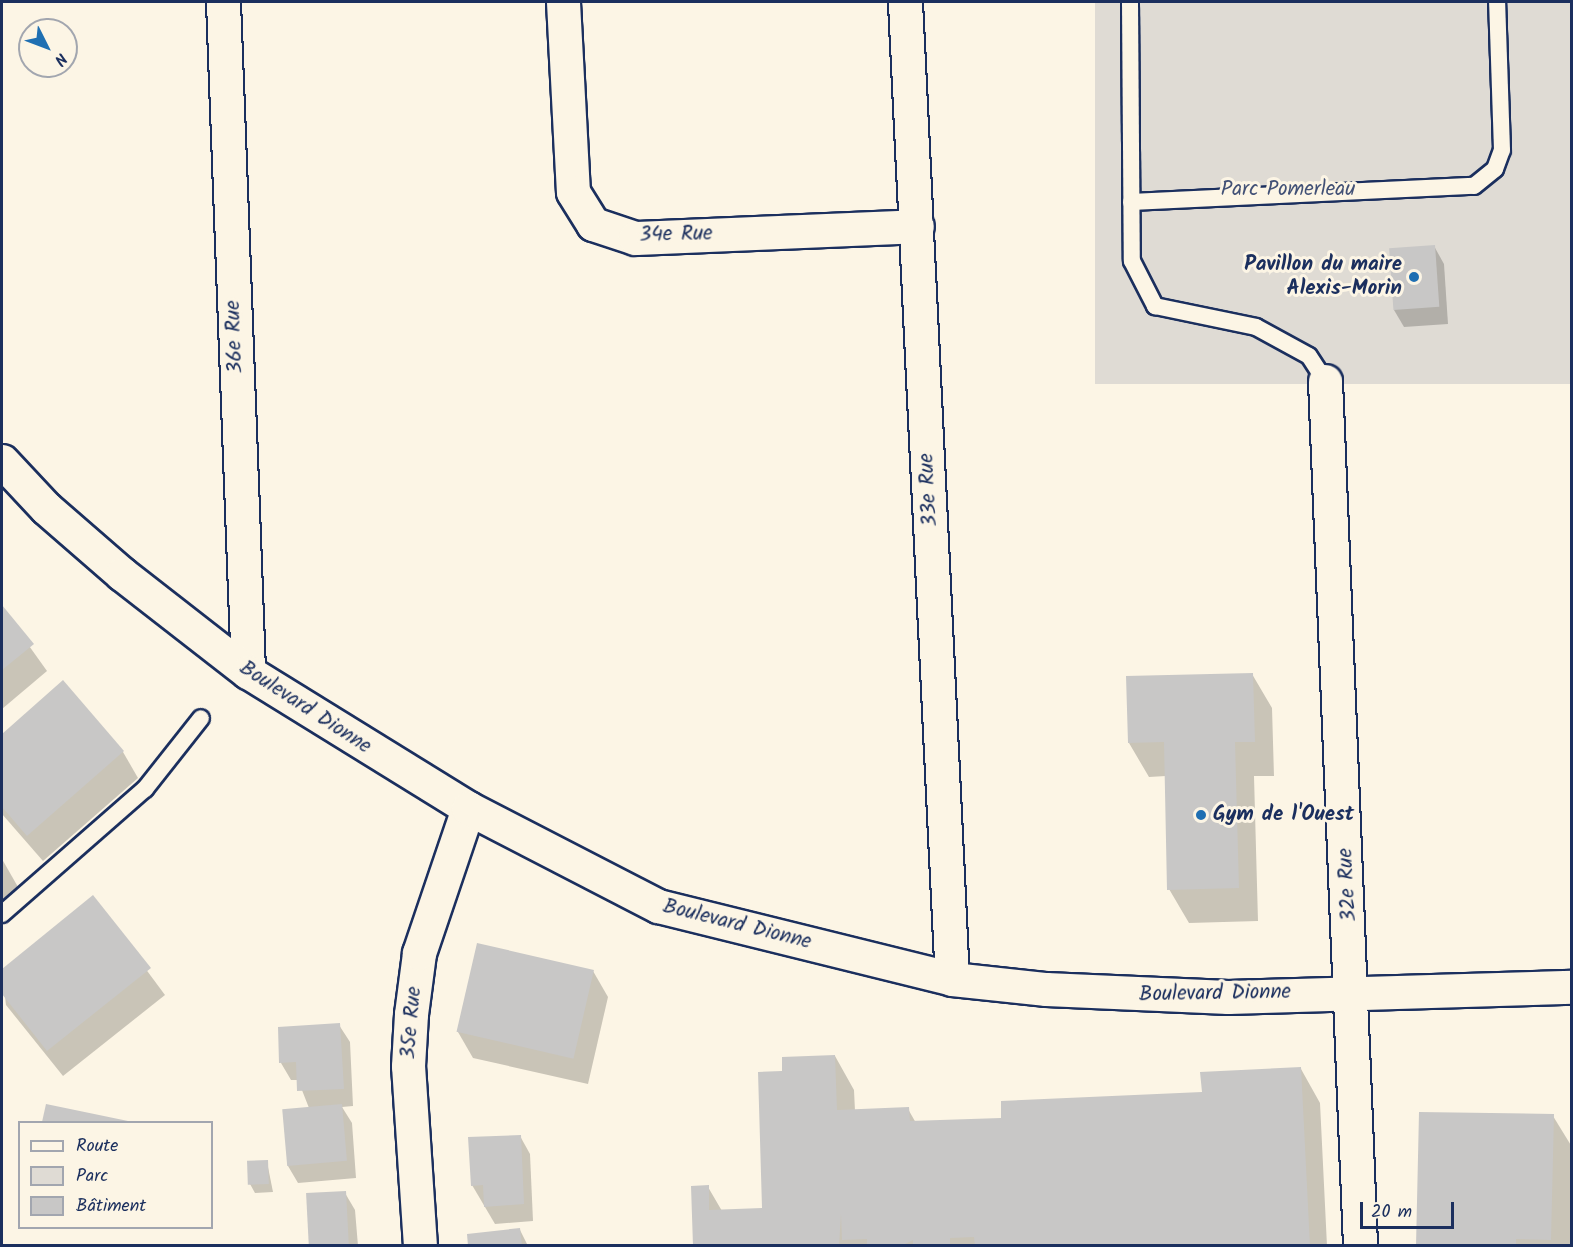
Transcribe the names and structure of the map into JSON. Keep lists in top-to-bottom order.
{
  "streets": {
    "street": [
      "34e Rue",
      "36e Rue",
      "33e Rue",
      "Boulevard Dionne",
      "32e Rue",
      "35e Rue"
    ]
  },
  "crossings": [
    ["34e Rue", "33e Rue"],
    ["36e Rue", "Boulevard Dionne"],
    ["33e Rue", "Boulevard Dionne"],
    ["Boulevard Dionne", "32e Rue"],
    ["Boulevard Dionne", "35e Rue"]
  ],
  "parks": ["Parc Pomerleau"],
  "places": ["Pavillon du maire Alexis-Morin", "Gym de l'Ouest"],
  "legend": ["Route", "Parc", "Bâtiment"],
  "scale_bar": "20 m",
  "north": "bottom right"
}
